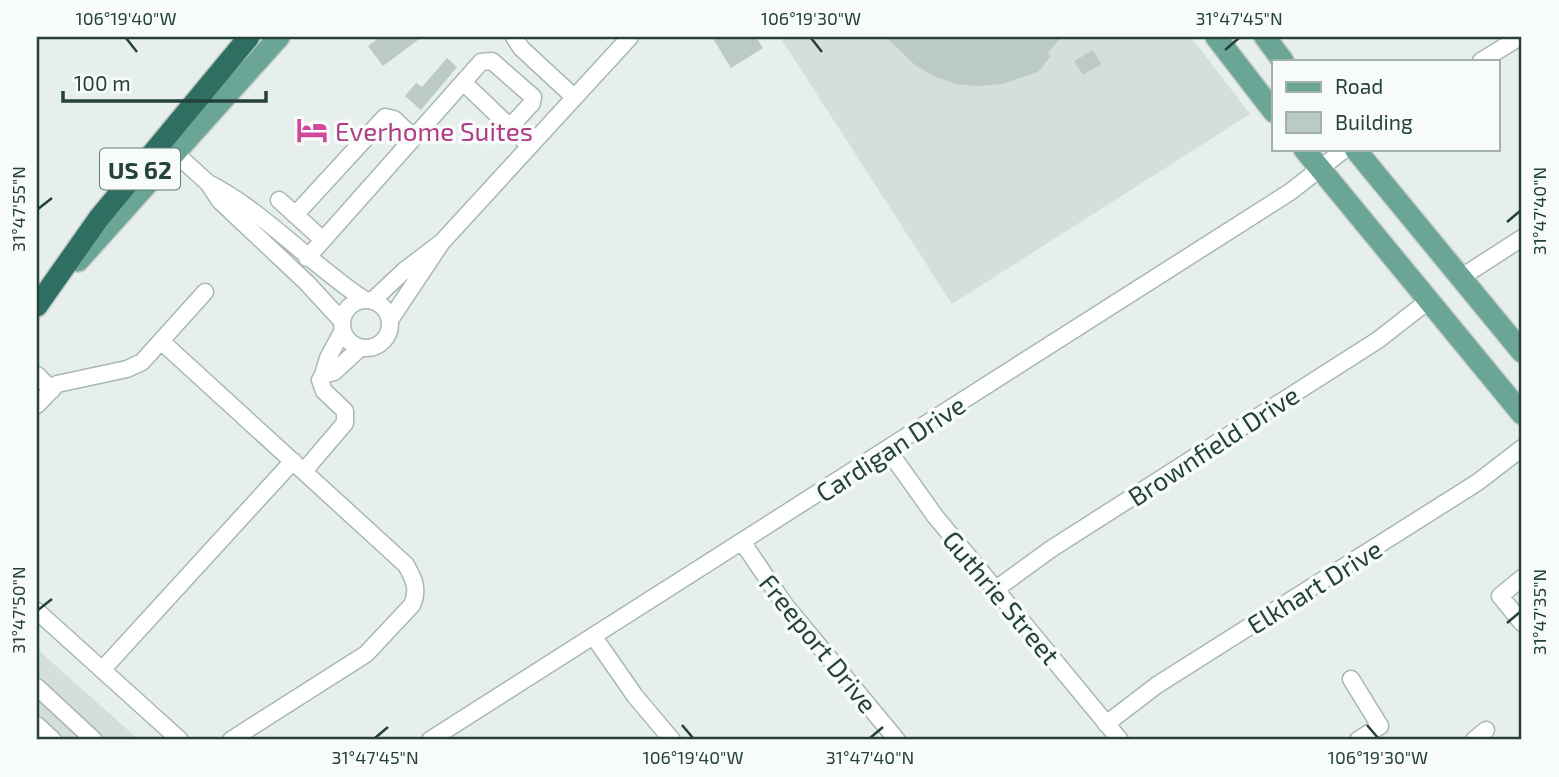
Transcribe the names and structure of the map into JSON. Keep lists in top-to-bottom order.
{
  "streets": {
    "highway": ["US 62"],
    "street": [
      "Brownfield Drive",
      "Cardigan Drive",
      "Elkhart Drive",
      "Guthrie Street",
      "Freeport Drive"
    ]
  },
  "crossings": [
    ["Brownfield Drive", "Guthrie Street"],
    ["Cardigan Drive", "Guthrie Street"],
    ["Cardigan Drive", "Freeport Drive"],
    ["Elkhart Drive", "Guthrie Street"]
  ],
  "places": {
    "hotel": ["Everhome Suites"]
  },
  "legend": ["Road", "Building"],
  "scale_bar": "100 m",
  "coordinates": [
    "106°19'40\"W",
    "106°19'30\"W",
    "31°47'45\"N",
    "31°47'55\"N",
    "31°47'40\"N",
    "31°47'50\"N",
    "31°47'35\"N"
  ]
}
